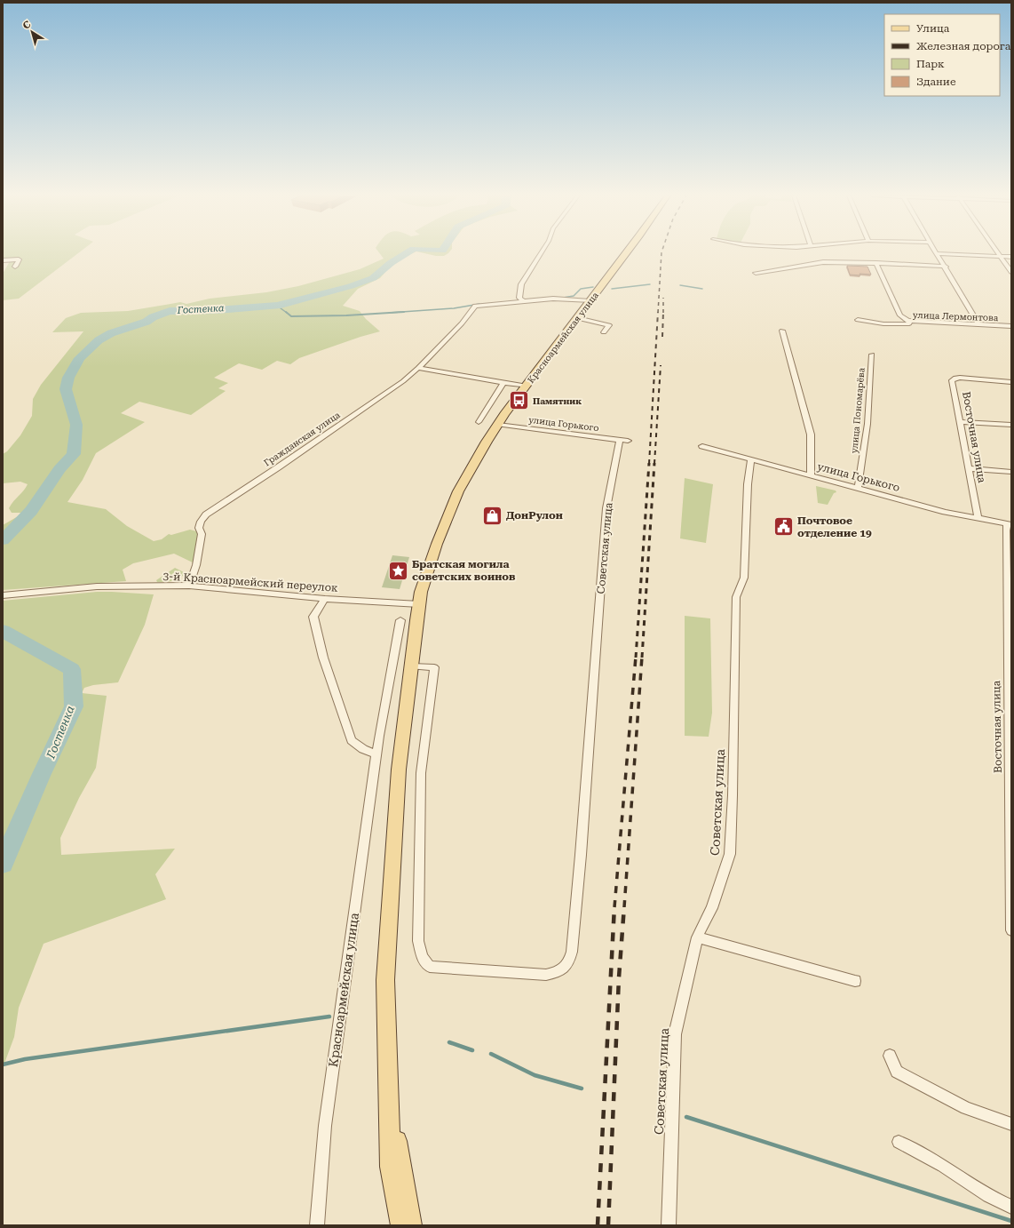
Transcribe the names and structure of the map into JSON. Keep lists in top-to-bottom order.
{
  "streets": {
    "main road": ["Красноармейская улица"],
    "street": [
      "улица Лермонтова",
      "улица Пономарёва",
      "улица Горького",
      "Восточная улица",
      "Гражданская улица",
      "Советская улица",
      "3-й Красноармейский переулок"
    ]
  },
  "crossings": [
    ["Красноармейская улица", "улица Горького"],
    ["Красноармейская улица", "Советская улица"],
    ["Красноармейская улица", "3-й Красноармейский переулок"],
    ["улица Пономарёва", "улица Горького"],
    ["улица Горького", "Восточная улица"],
    ["улица Горького", "Советская улица"],
    ["Гражданская улица", "3-й Красноармейский переулок"]
  ],
  "water": ["Гостенка"],
  "places": {
    "bus stop": ["Памятник"],
    "shop": ["ДонРулон"],
    "public building": ["Почтовое отделение 19"],
    "place": ["Братская могила советских воинов"]
  },
  "legend": [
    "Улица",
    "Железная дорога",
    "Парк",
    "Здание"
  ],
  "north": "top left"
}
